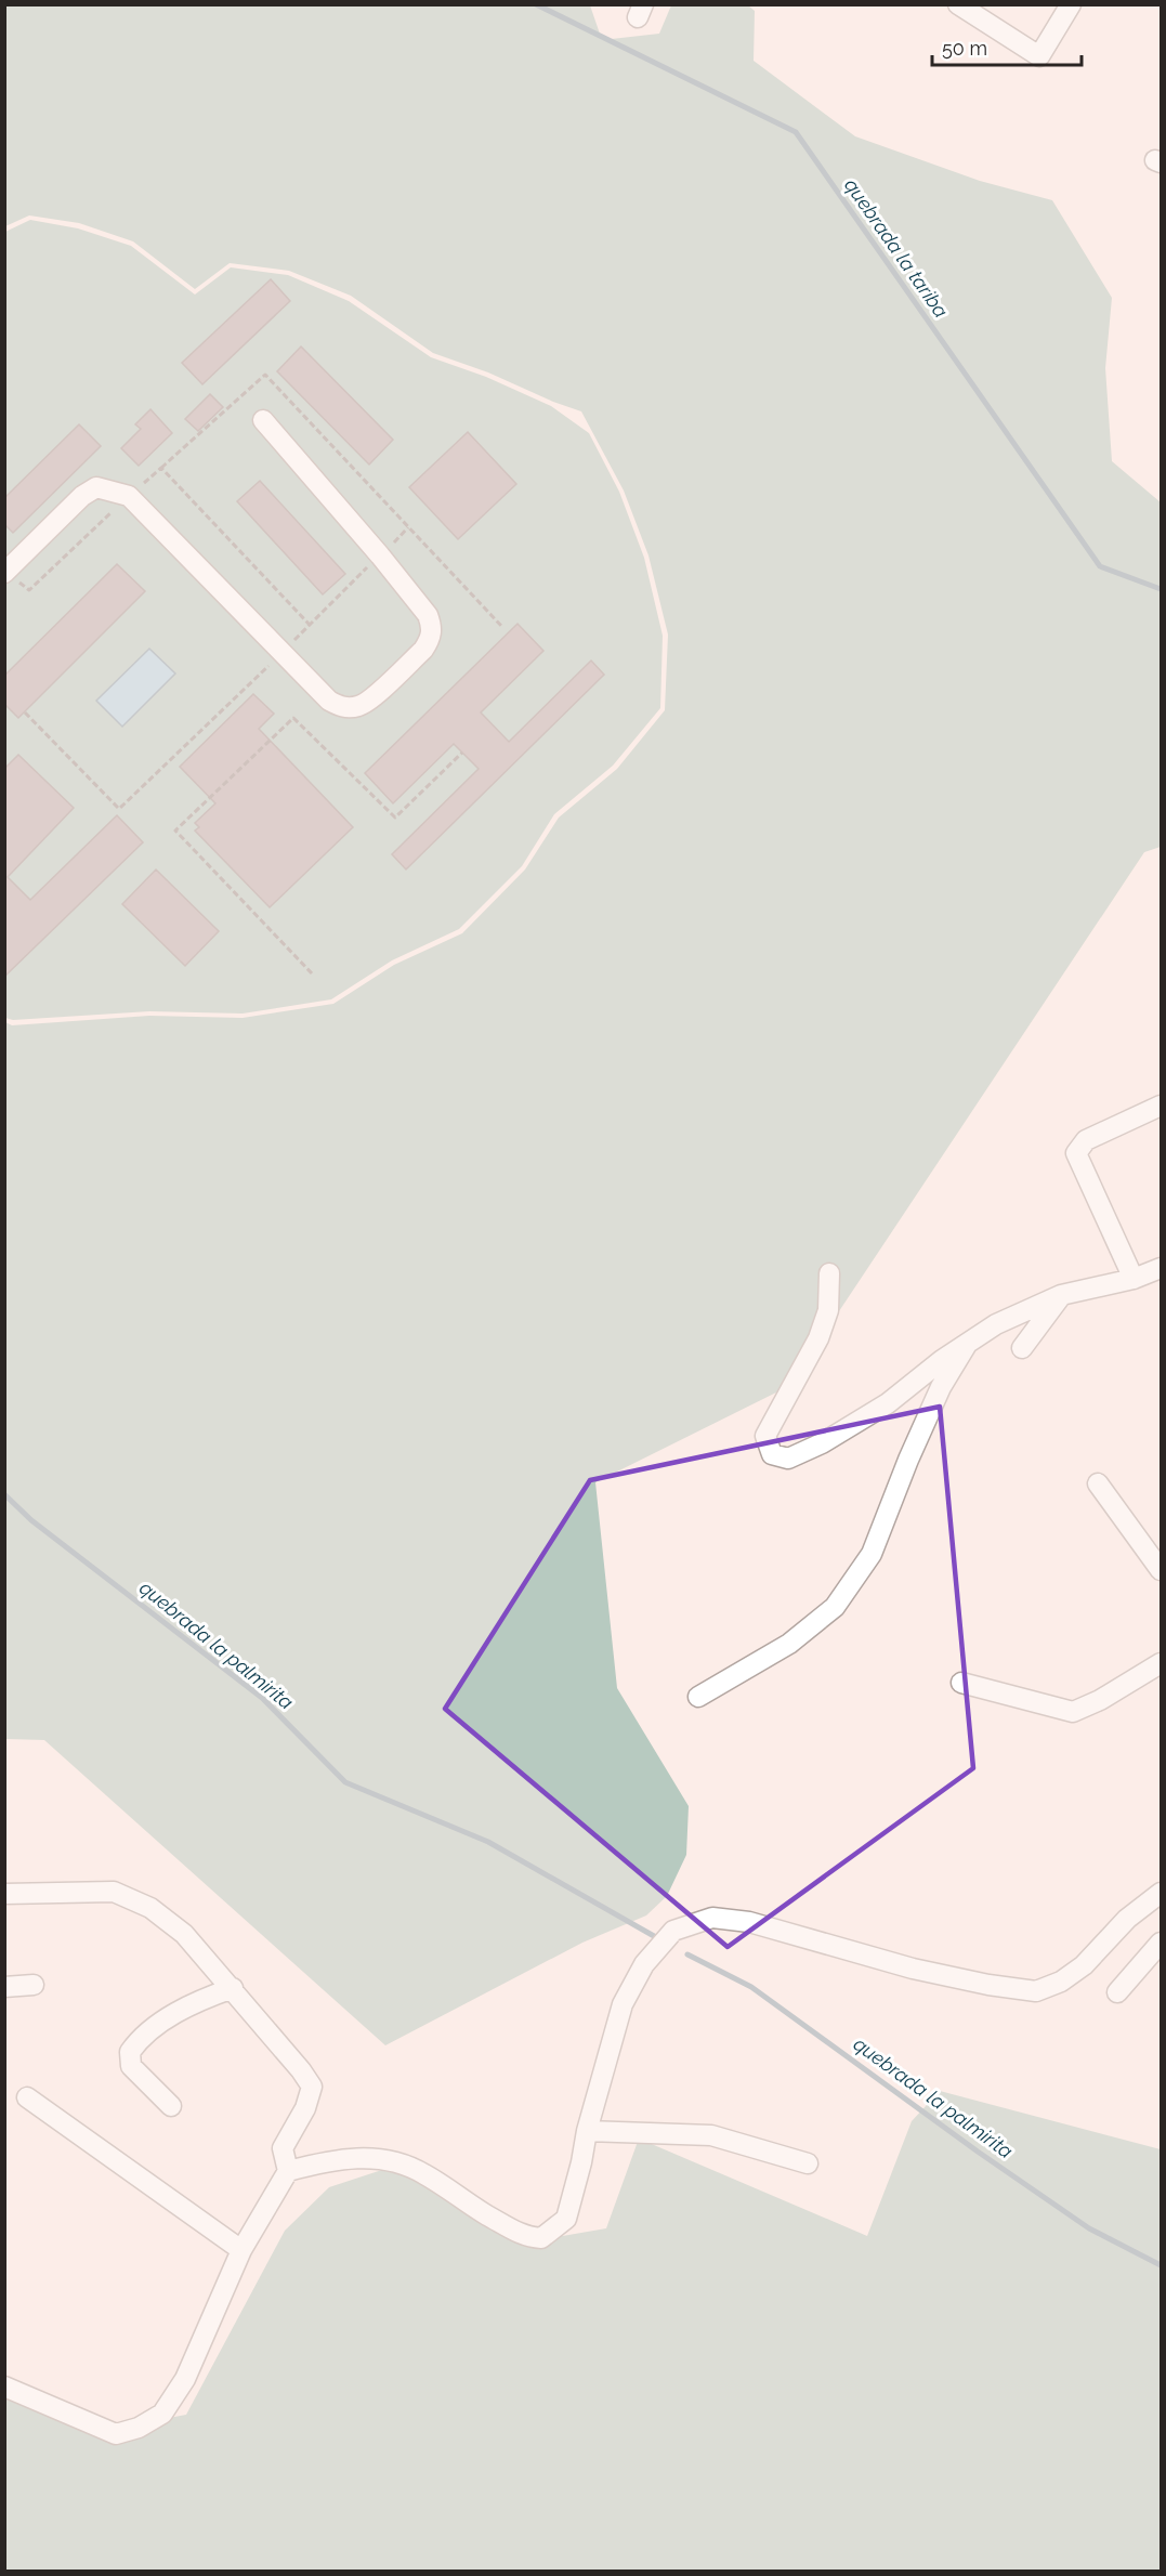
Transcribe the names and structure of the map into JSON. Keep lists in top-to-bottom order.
{
  "water": ["quebrada la tariba", "quebrada la palmirita"],
  "scale_bar": "50 m"
}
